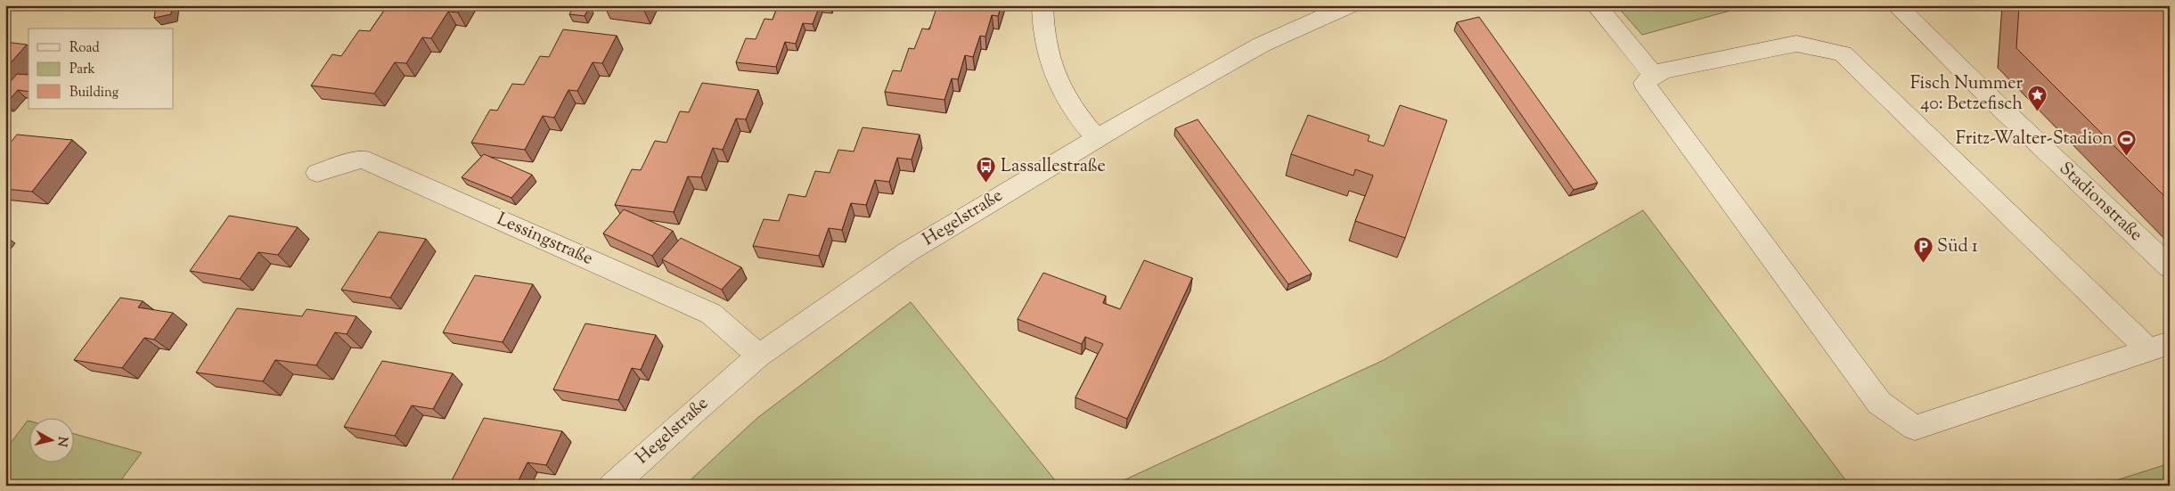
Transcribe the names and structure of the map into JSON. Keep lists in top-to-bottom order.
{
  "streets": {
    "street": ["Stadionstraße", "Hegelstraße", "Lessingstraße"]
  },
  "crossings": [
    ["Hegelstraße", "Lessingstraße"]
  ],
  "places": {
    "place": ["Fisch Nummer 40: Betzefisch"],
    "sports": ["Fritz-Walter-Stadion"],
    "bus stop": ["Lassallestraße"],
    "parking": ["Süd 1"]
  },
  "legend": ["Road", "Park", "Building"],
  "north": "right"
}
